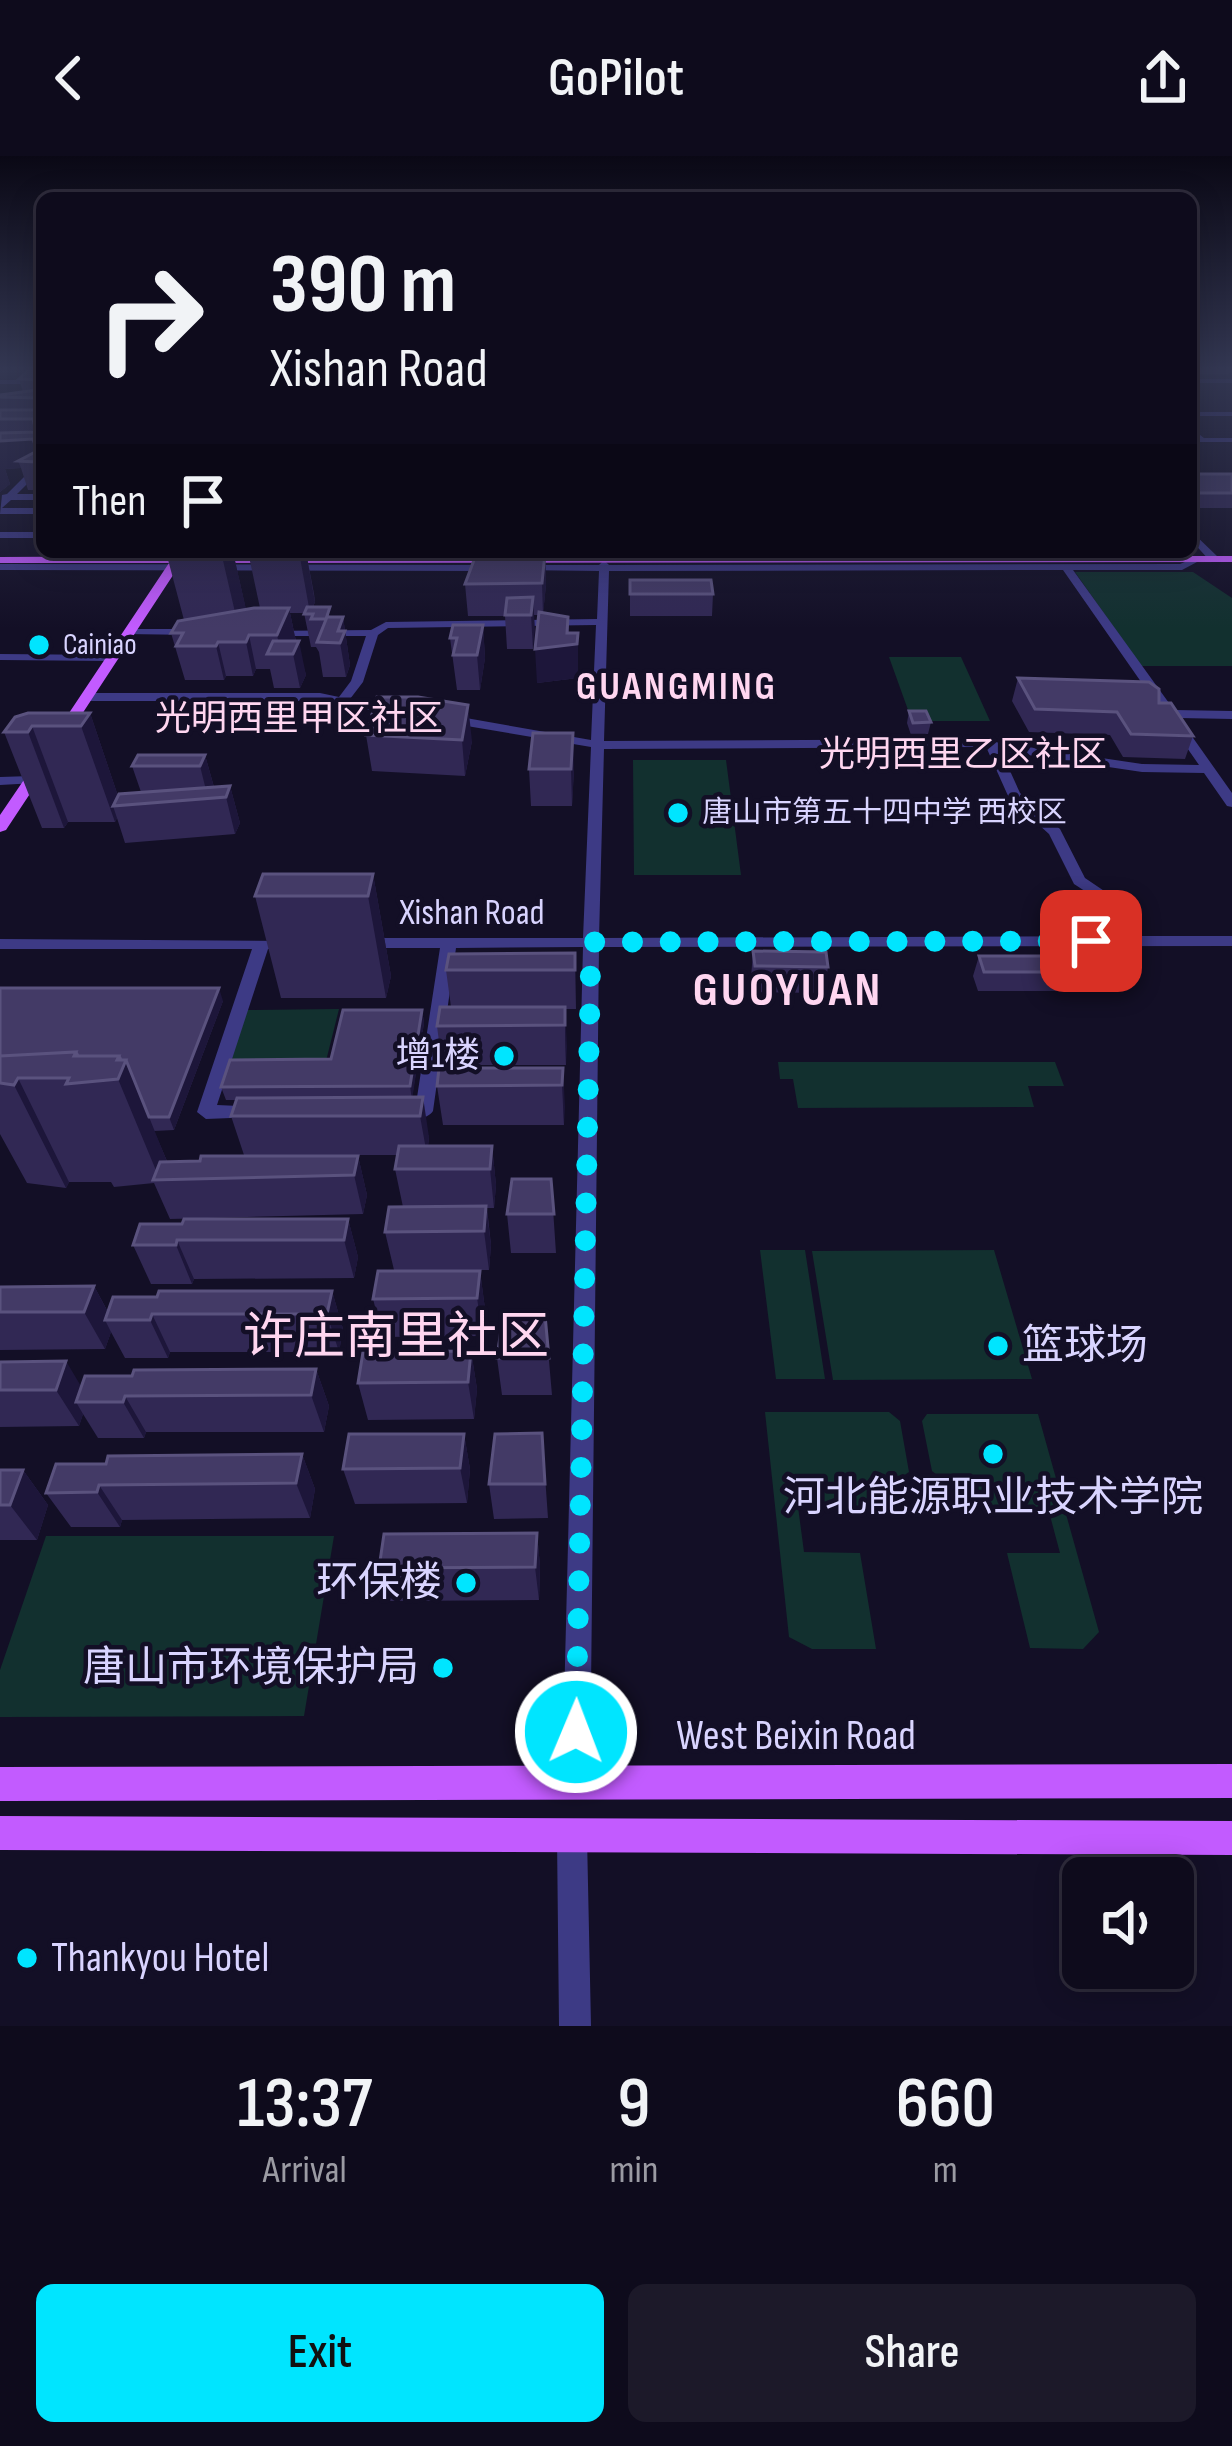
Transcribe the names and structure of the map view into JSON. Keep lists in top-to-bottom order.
{
  "streets": {
    "main road": ["West Beixin Road"],
    "street": ["Xishan Road"]
  },
  "districts": [
    "GUANGMING",
    "光明西里甲区社区",
    "光明西里乙区社区",
    "GUOYUAN",
    "许庄南里社区"
  ],
  "places": [
    "Cainiao",
    "唐山市第五十四中学 西校区",
    "增1楼",
    "篮球场",
    "河北能源职业技术学院",
    "环保楼",
    "唐山市环境保护局",
    "Thankyou Hotel"
  ],
  "page": {
    "header": "GoPilot",
    "turn": ["390 m", "Xishan Road"],
    "then": "Then",
    "eta": [
      "13:37",
      "Arrival",
      "9",
      "min",
      "660",
      "m"
    ],
    "buttons": ["Exit", "Share"]
  }
}
